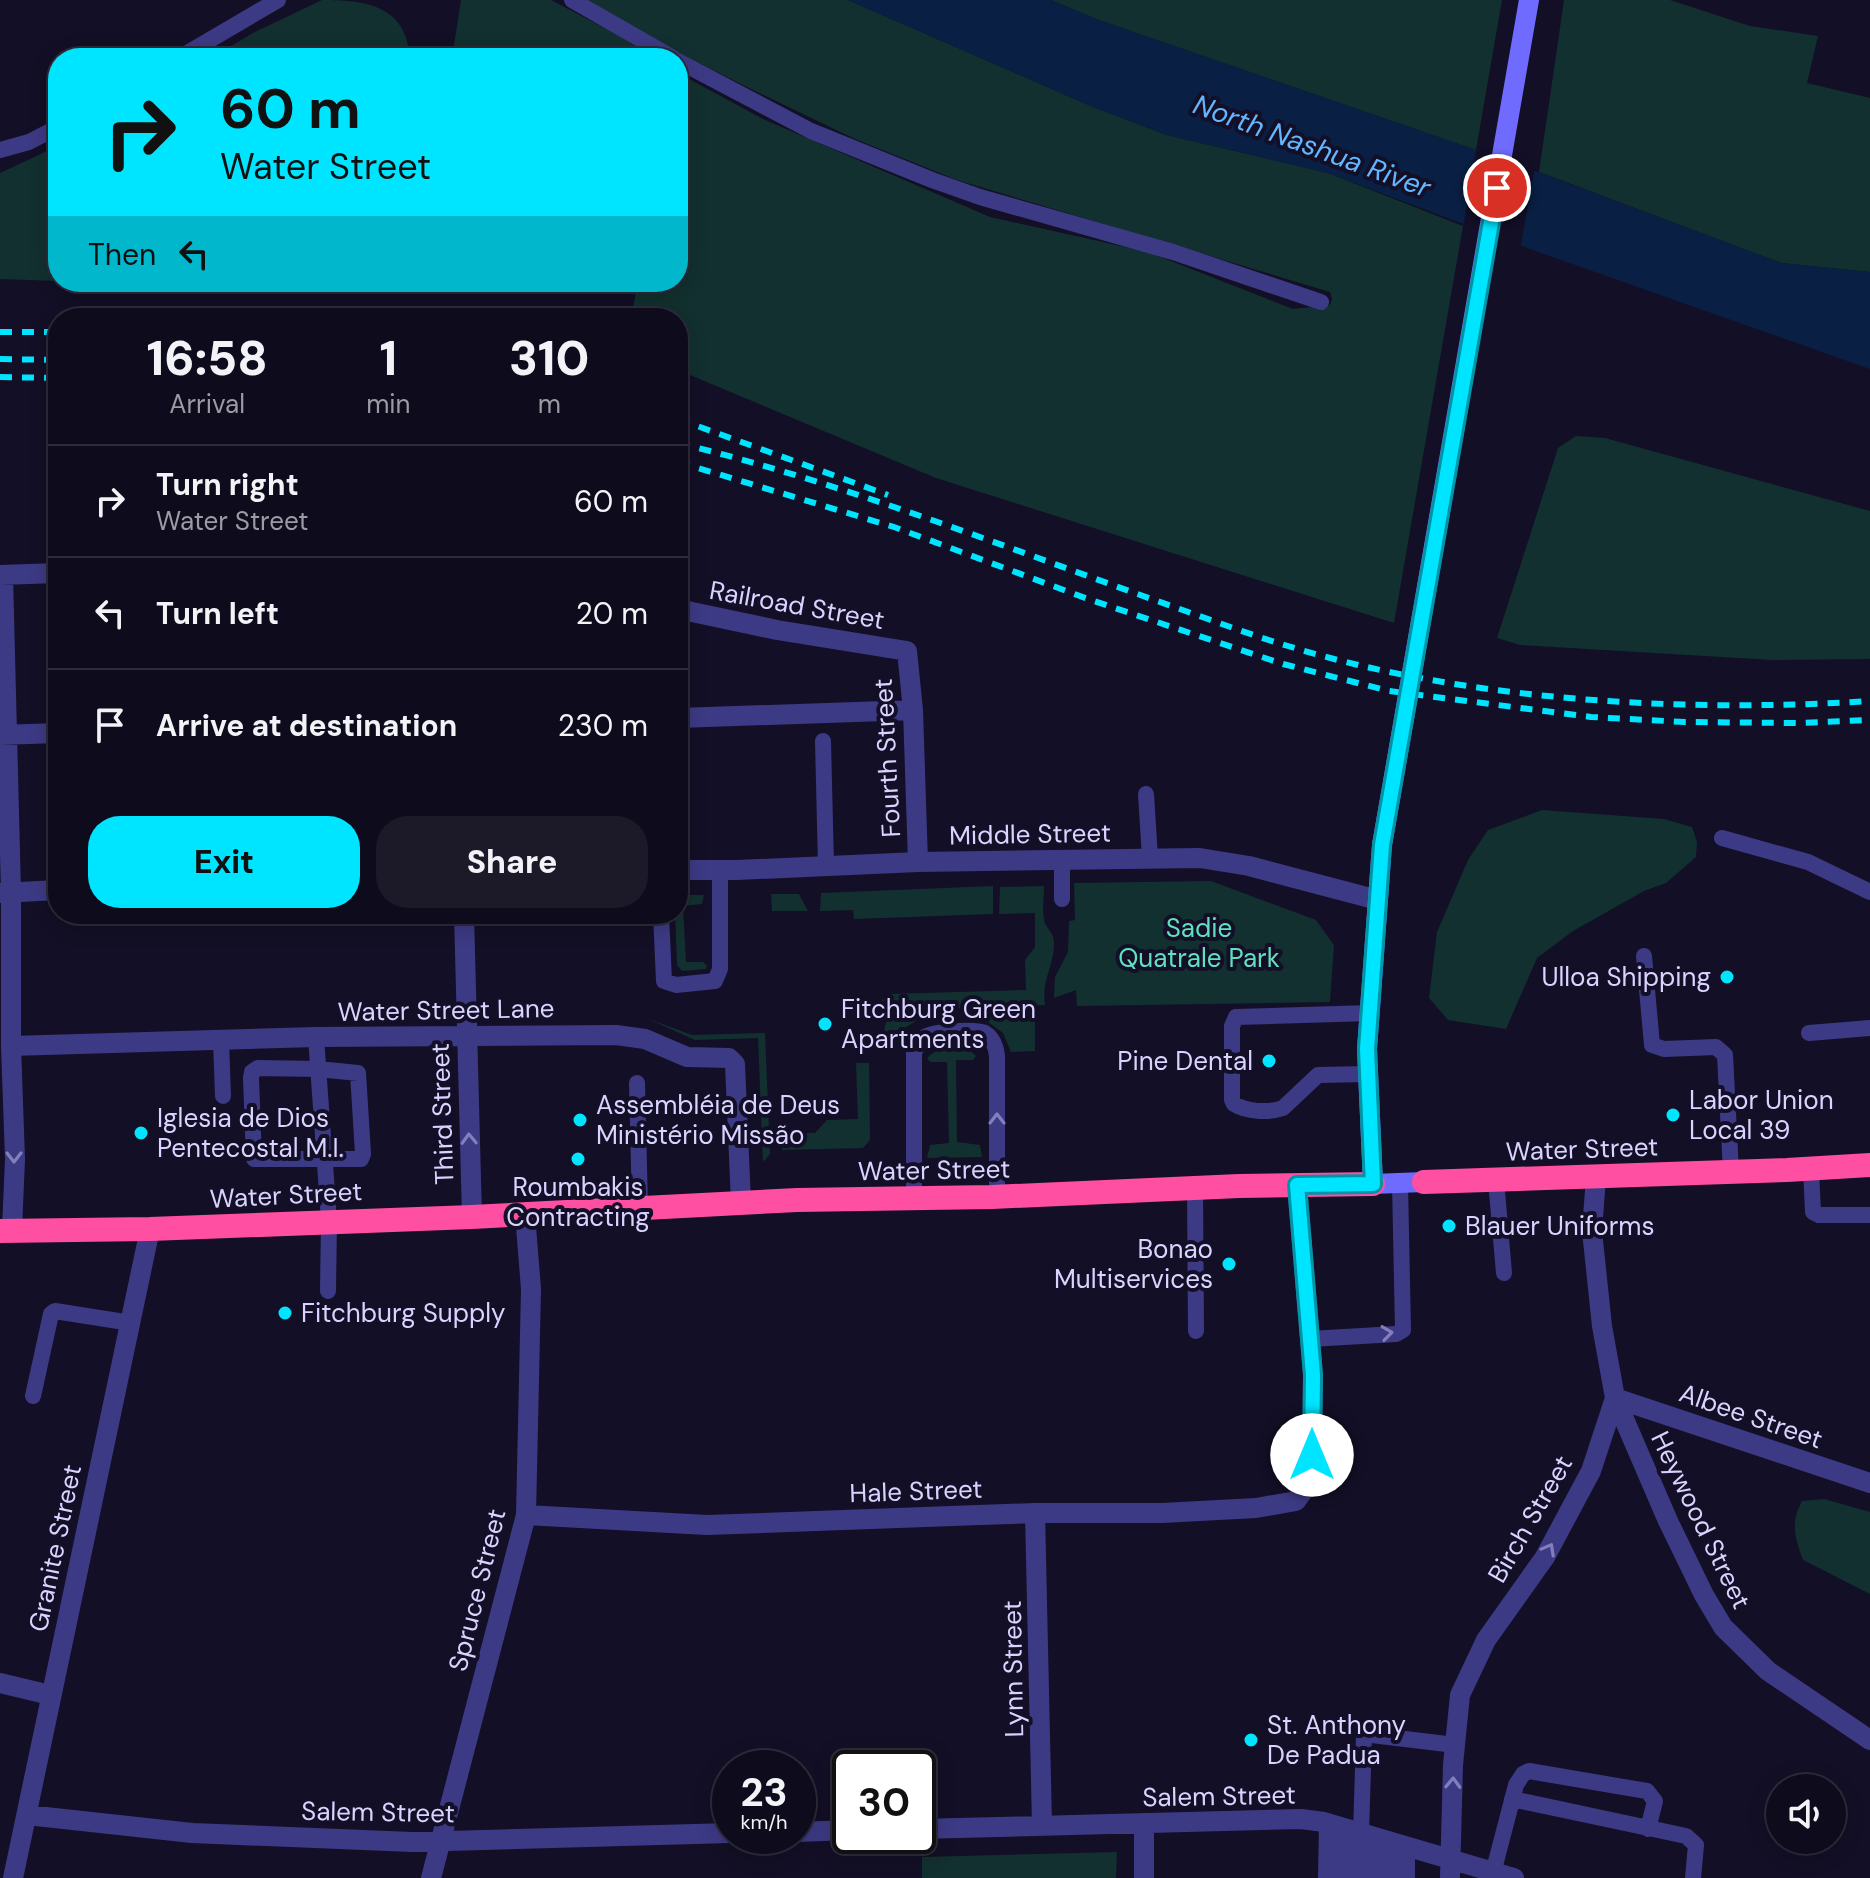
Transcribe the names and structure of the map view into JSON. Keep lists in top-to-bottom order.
{
  "streets": {
    "highway": ["Water Street"],
    "street": [
      "Railroad Street",
      "Fourth Street",
      "Middle Street",
      "Water Street Lane",
      "Third Street",
      "Albee Street",
      "Hale Street",
      "Birch Street",
      "Heywood Street",
      "Granite Street",
      "Spruce Street",
      "Lynn Street",
      "Salem Street"
    ]
  },
  "crossings": [
    ["Railroad Street", "Fourth Street"],
    ["Fourth Street", "Middle Street"],
    ["Water Street Lane", "Third Street"],
    ["Water Street Lane", "Water Street"],
    ["Third Street", "Water Street"],
    ["Water Street", "Birch Street"],
    ["Water Street", "Granite Street"],
    ["Water Street", "Spruce Street"],
    ["Albee Street", "Birch Street"],
    ["Albee Street", "Heywood Street"],
    ["Hale Street", "Spruce Street"],
    ["Hale Street", "Lynn Street"],
    ["Birch Street", "Heywood Street"],
    ["Birch Street", "Salem Street"],
    ["Granite Street", "Salem Street"],
    ["Spruce Street", "Salem Street"],
    ["Lynn Street", "Salem Street"]
  ],
  "one_way": ["Third Street", "Birch Street"],
  "water": ["North Nashua River"],
  "parks": ["Sadie Quatrale Park"],
  "places": [
    "Ulloa Shipping",
    "Fitchburg Green Apartments",
    "Pine Dental",
    "Labor Union Local 39",
    "Assembléia de Deus Ministério Missão",
    "Iglesia de Dios Pentecostal M.I.",
    "Roumbakis Contracting",
    "Blauer Uniforms",
    "Bonao Multiservices",
    "Fitchburg Supply",
    "St. Anthony De Padua"
  ],
  "page": {
    "turn": ["60 m", "Water Street"],
    "then": "Then",
    "eta": [
      "16:58",
      "Arrival",
      "1",
      "min",
      "310",
      "m"
    ],
    "list": [
      {
        "name": "Turn right",
        "note": "Water Street",
        "value": "60 m"
      },
      {
        "name": "Turn left",
        "value": "20 m"
      },
      {
        "name": "Arrive at destination",
        "value": "230 m"
      }
    ],
    "buttons": ["Exit", "Share"],
    "speed": "23 km/h",
    "limit": "30"
  }
}
